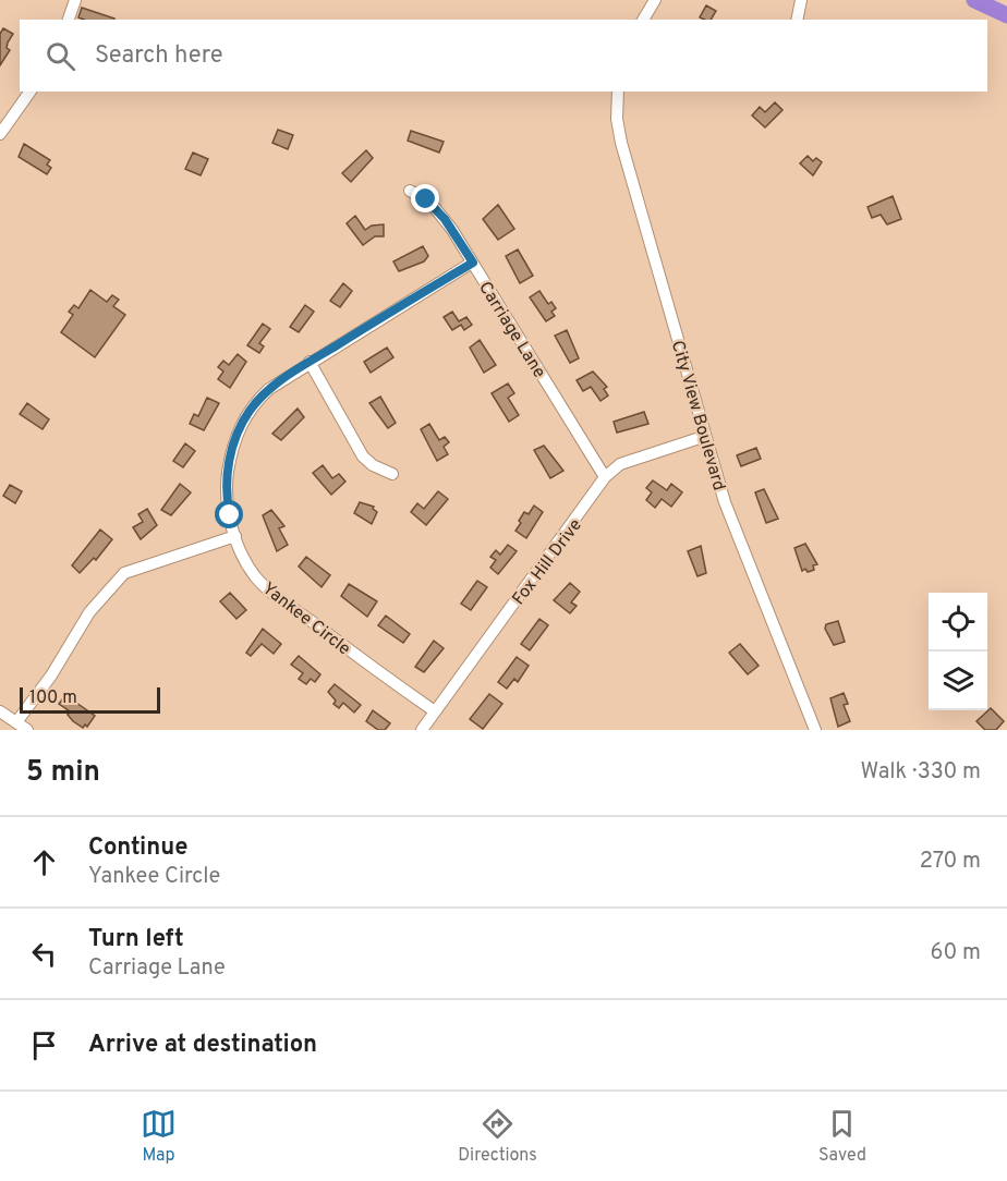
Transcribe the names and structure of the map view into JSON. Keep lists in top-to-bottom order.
{
  "streets": {
    "street": [
      "Carriage Lane",
      "City View Boulevard",
      "Fox Hill Drive",
      "Yankee Circle"
    ]
  },
  "crossings": [
    ["Carriage Lane", "Fox Hill Drive"],
    ["Carriage Lane", "Yankee Circle"],
    ["City View Boulevard", "Fox Hill Drive"],
    ["Fox Hill Drive", "Yankee Circle"]
  ],
  "scale_bar": "100 m",
  "page": {
    "search": "Search here",
    "scale": "100 m",
    "heading": ["5 min", "Walk · 330 m"],
    "list": [
      ["Continue", "Yankee Circle", "270 m"],
      ["Turn left", "Carriage Lane", "60 m"],
      "Arrive at destination"
    ],
    "nav": ["Map", "Directions", "Saved"]
  }
}
